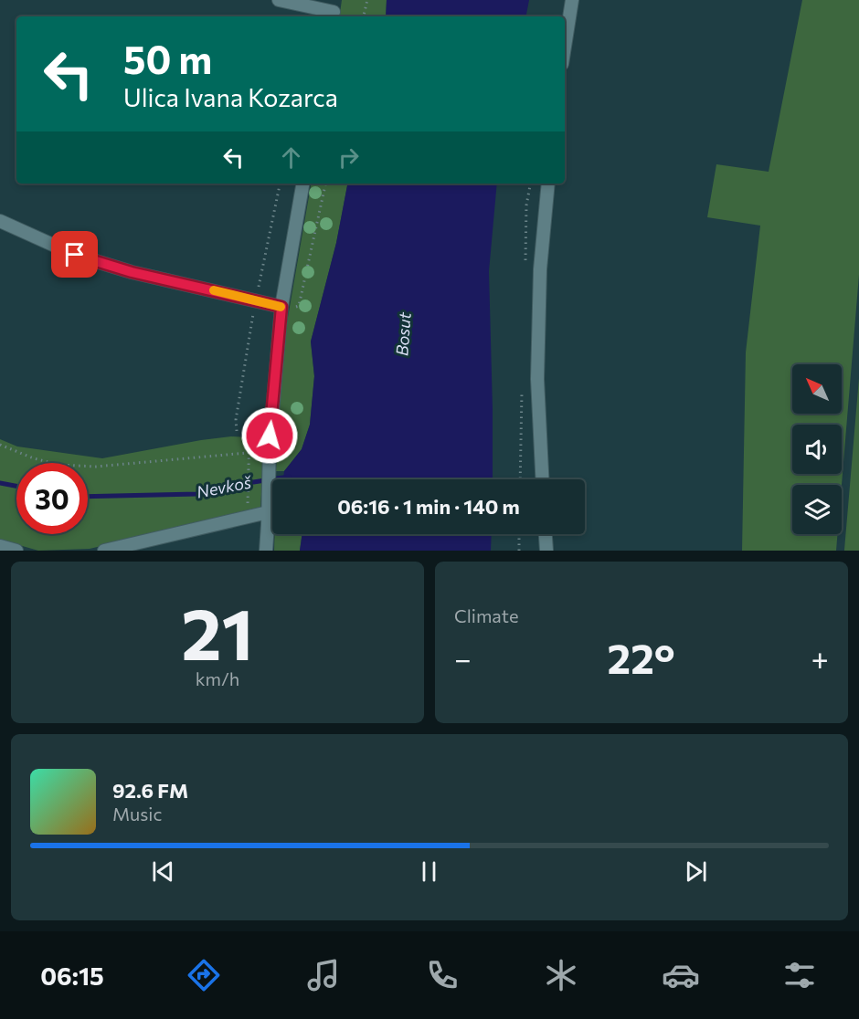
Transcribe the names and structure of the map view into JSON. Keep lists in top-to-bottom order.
{
  "water": ["Bosut", "Nevkoš"],
  "north": "top left",
  "page": {
    "turn": ["50 m", "Ulica Ivana Kozarca"],
    "limit": "30",
    "trip": "06:16 · 1 min · 140 m",
    "tile": [
      ["21", "km/h"],
      "Climate"
    ],
    "heat": ["−", "22°", "+"],
    "song": ["92.6 FM", "Music"],
    "tabs": "06:15"
  }
}
